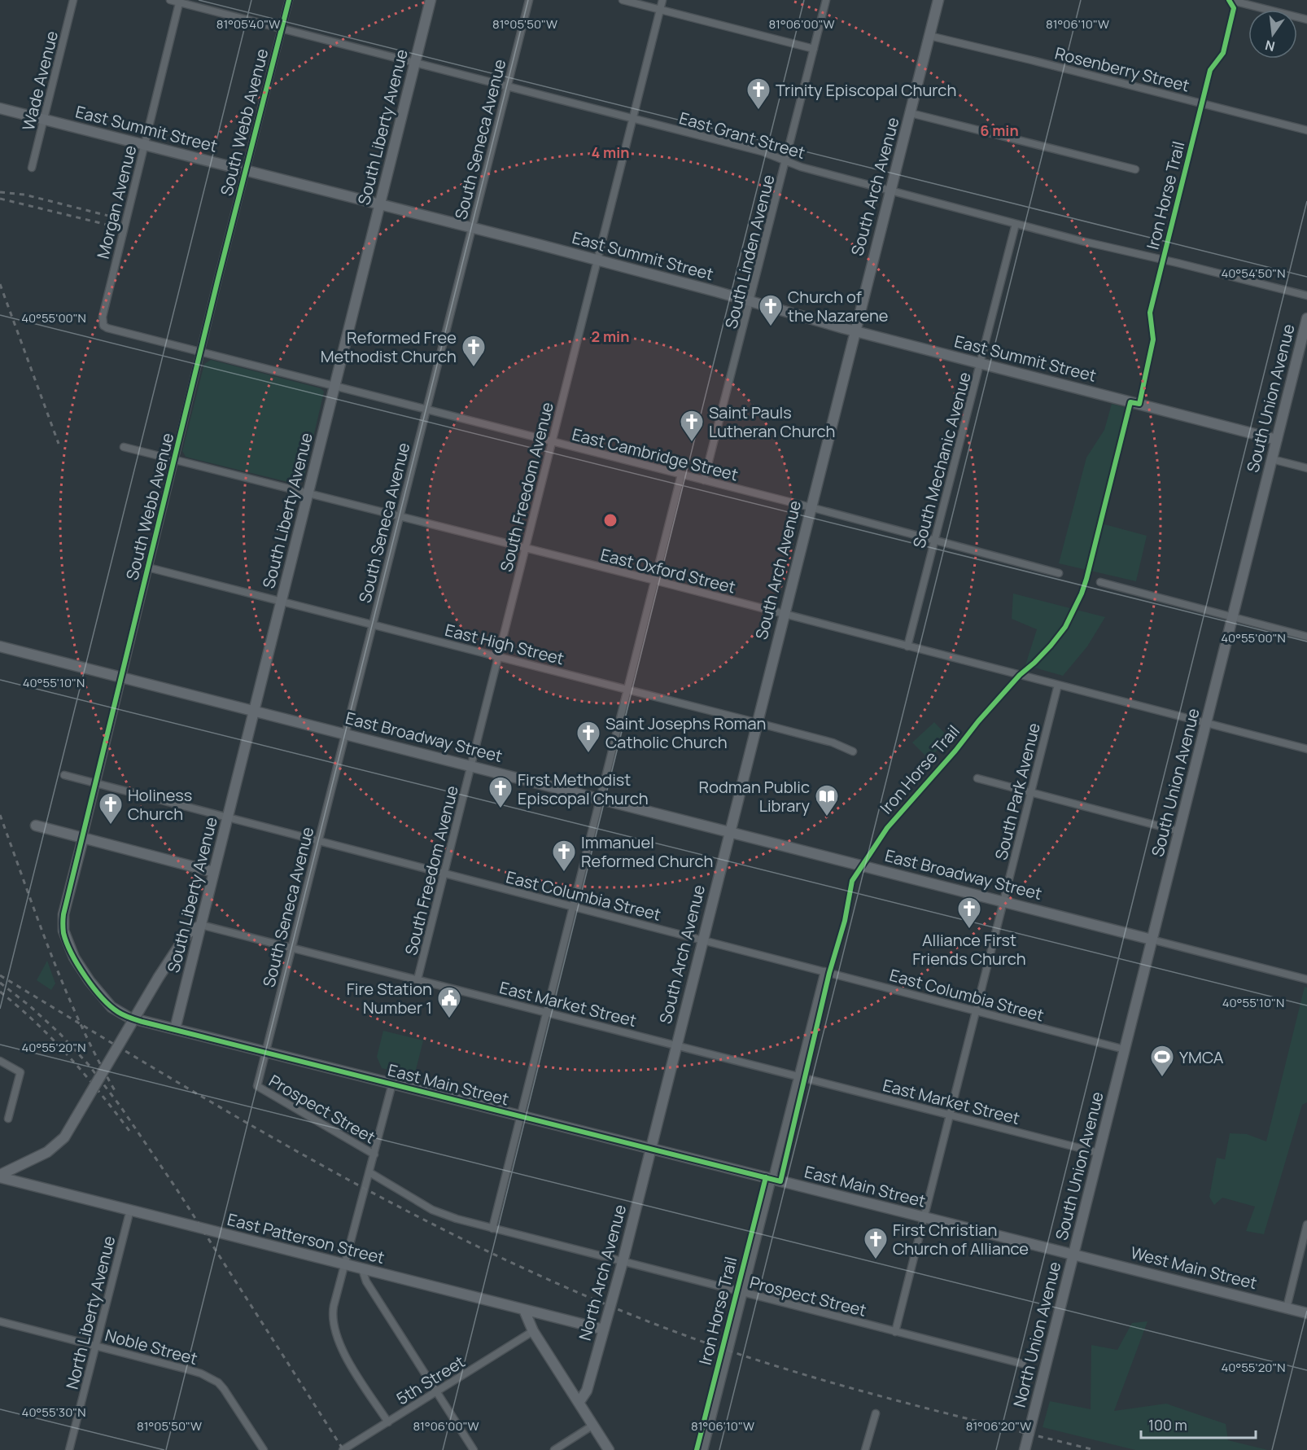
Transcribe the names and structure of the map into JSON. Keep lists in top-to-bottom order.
{
  "streets": {
    "street": [
      "Rosenberry Street",
      "Wade Avenue",
      "South Webb Avenue",
      "South Liberty Avenue",
      "East Summit Street",
      "East Grant Street",
      "South Seneca Avenue",
      "South Arch Avenue",
      "Morgan Avenue",
      "South Linden Avenue",
      "South Union Avenue",
      "East Cambridge Street",
      "South Mechanic Avenue",
      "South Freedom Avenue",
      "East Oxford Street",
      "East High Street",
      "East Broadway Street",
      "South Park Avenue",
      "East Columbia Street",
      "East Market Street",
      "East Main Street",
      "Prospect Street",
      "East Patterson Street",
      "West Main Street",
      "North Arch Avenue",
      "North Liberty Avenue",
      "North Union Avenue",
      "Noble Street",
      "5th Street"
    ],
    "cycle path": ["Iron Horse Trail"]
  },
  "crossings": [
    ["Rosenberry Street", "South Arch Avenue"],
    ["Wade Avenue", "East Summit Street"],
    ["South Webb Avenue", "East Summit Street"],
    ["South Webb Avenue", "East Grant Street"],
    ["South Webb Avenue", "East Cambridge Street"],
    ["South Webb Avenue", "East Oxford Street"],
    ["South Webb Avenue", "East High Street"],
    ["South Webb Avenue", "East Broadway Street"],
    ["South Webb Avenue", "East Columbia Street"],
    ["South Webb Avenue", "East Main Street"],
    ["South Liberty Avenue", "East Summit Street"],
    ["South Liberty Avenue", "East Grant Street"],
    ["South Liberty Avenue", "East Cambridge Street"],
    ["South Liberty Avenue", "East Oxford Street"],
    ["South Liberty Avenue", "East High Street"],
    ["South Liberty Avenue", "East Broadway Street"],
    ["South Liberty Avenue", "East Columbia Street"],
    ["South Liberty Avenue", "East Market Street"],
    ["South Liberty Avenue", "East Main Street"],
    ["East Summit Street", "South Seneca Avenue"],
    ["East Summit Street", "South Arch Avenue"],
    ["East Summit Street", "Morgan Avenue"],
    ["East Summit Street", "South Linden Avenue"],
    ["East Summit Street", "South Union Avenue"],
    ["East Summit Street", "South Mechanic Avenue"],
    ["East Summit Street", "South Freedom Avenue"],
    ["East Grant Street", "South Seneca Avenue"],
    ["East Grant Street", "South Arch Avenue"],
    ["East Grant Street", "Morgan Avenue"],
    ["East Grant Street", "South Linden Avenue"],
    ["East Grant Street", "South Mechanic Avenue"],
    ["East Grant Street", "South Freedom Avenue"],
    ["South Seneca Avenue", "East Cambridge Street"],
    ["South Seneca Avenue", "East Oxford Street"],
    ["South Seneca Avenue", "East High Street"],
    ["South Seneca Avenue", "East Broadway Street"],
    ["South Seneca Avenue", "East Columbia Street"],
    ["South Seneca Avenue", "East Market Street"],
    ["South Seneca Avenue", "East Main Street"],
    ["South Seneca Avenue", "Prospect Street"],
    ["South Arch Avenue", "East Cambridge Street"],
    ["South Arch Avenue", "East Oxford Street"],
    ["South Arch Avenue", "East High Street"],
    ["South Arch Avenue", "East Broadway Street"],
    ["South Arch Avenue", "East Columbia Street"],
    ["South Arch Avenue", "East Market Street"],
    ["South Arch Avenue", "East Main Street"],
    ["South Arch Avenue", "North Arch Avenue"],
    ["Morgan Avenue", "East Cambridge Street"],
    ["South Linden Avenue", "East Cambridge Street"],
    ["South Union Avenue", "East Oxford Street"],
    ["South Union Avenue", "East Broadway Street"],
    ["South Union Avenue", "East Columbia Street"],
    ["South Union Avenue", "East Market Street"],
    ["South Union Avenue", "East Main Street"],
    ["South Union Avenue", "West Main Street"],
    ["South Union Avenue", "North Union Avenue"],
    ["East Cambridge Street", "South Mechanic Avenue"],
    ["East Cambridge Street", "South Freedom Avenue"],
    ["South Mechanic Avenue", "East Oxford Street"],
    ["South Freedom Avenue", "East Oxford Street"],
    ["South Freedom Avenue", "East High Street"],
    ["South Freedom Avenue", "East Broadway Street"],
    ["South Freedom Avenue", "East Columbia Street"],
    ["South Freedom Avenue", "East Market Street"],
    ["East Oxford Street", "South Park Avenue"],
    ["East Broadway Street", "South Park Avenue"],
    ["South Park Avenue", "East Columbia Street"],
    ["South Park Avenue", "East Market Street"],
    ["South Park Avenue", "East Main Street"],
    ["South Park Avenue", "Prospect Street"],
    ["East Main Street", "West Main Street"],
    ["East Main Street", "North Arch Avenue"],
    ["East Main Street", "North Union Avenue"],
    ["Prospect Street", "North Arch Avenue"],
    ["East Patterson Street", "North Arch Avenue"],
    ["East Patterson Street", "North Liberty Avenue"],
    ["West Main Street", "North Union Avenue"],
    ["North Liberty Avenue", "Noble Street"]
  ],
  "places": {
    "church": [
      "Trinity Episcopal Church",
      "Church of the Nazarene",
      "Reformed Free Methodist Church",
      "Saint Pauls Lutheran Church",
      "Saint Josephs Roman Catholic Church",
      "First Methodist Episcopal Church",
      "Holiness Church",
      "Immanuel Reformed Church",
      "Alliance First Friends Church",
      "First Christian Church of Alliance"
    ],
    "library": ["Rodman Public Library"],
    "public building": ["Fire Station Number 1"],
    "sports": ["YMCA"]
  },
  "scale_bar": "100 m",
  "north": "bottom",
  "coordinates": [
    "81°05'40\"W",
    "81°05'50\"W",
    "81°06'00\"W",
    "81°06'10\"W",
    "40°54'50\"N",
    "40°55'00\"N",
    "40°55'10\"N",
    "40°55'20\"N",
    "40°55'30\"N",
    "81°06'20\"W"
  ],
  "rings": ["6 min", "4 min", "2 min"]
}
